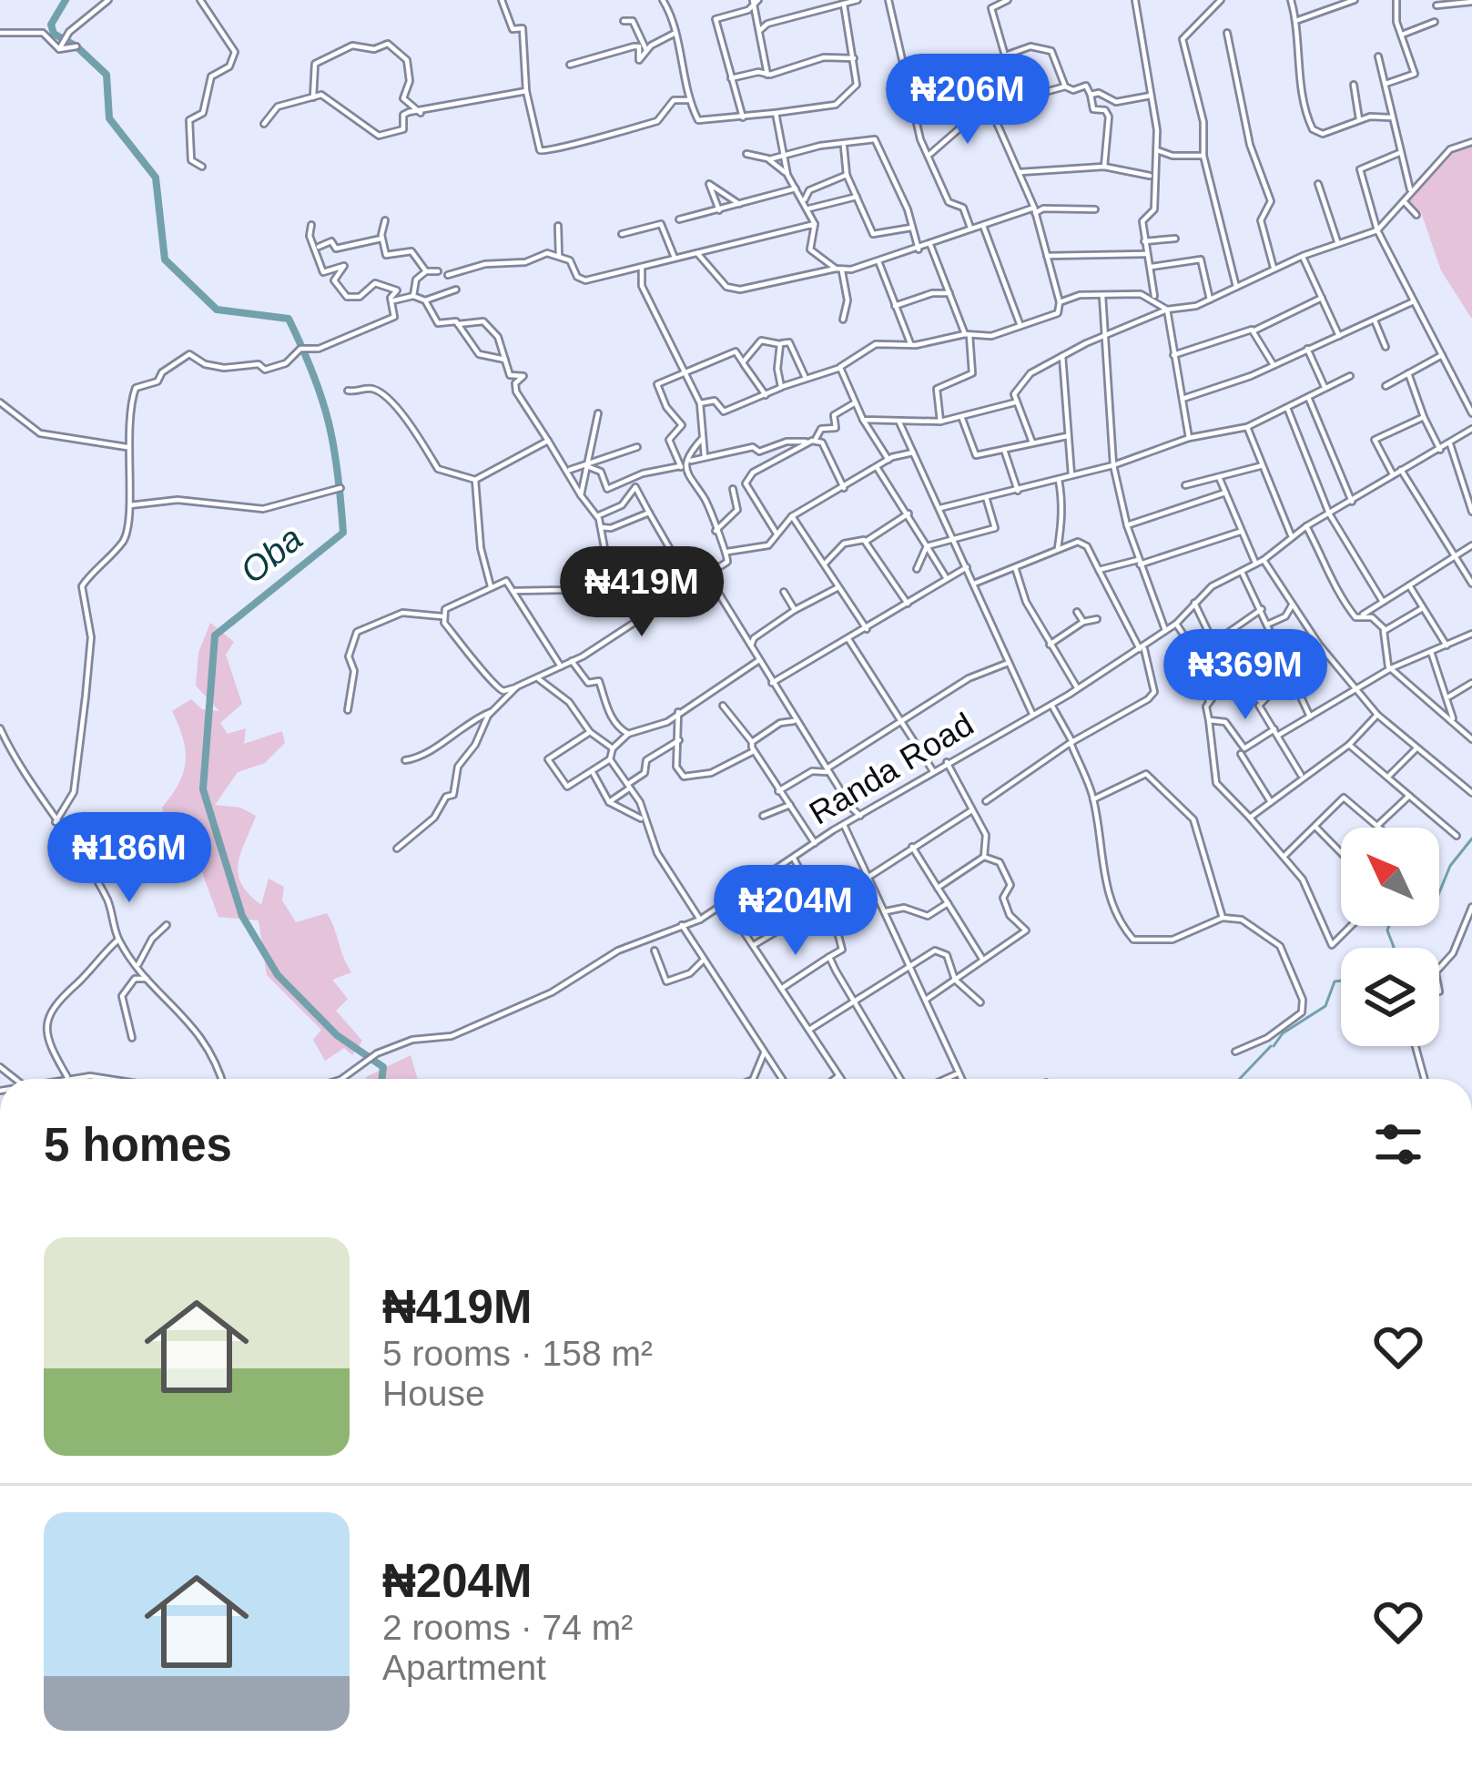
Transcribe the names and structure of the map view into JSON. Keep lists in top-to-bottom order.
{
  "streets": {
    "street": ["Randa Road"]
  },
  "water": ["Oba"],
  "north": "top left",
  "page": {
    "price": [
      "₦206M",
      "₦419M",
      "₦369M",
      "₦186M",
      "₦204M"
    ],
    "heading": "5 homes",
    "list": [
      {
        "name": "₦419M",
        "note": "5 rooms · 158 m² · House"
      },
      {
        "name": "₦204M",
        "note": "2 rooms · 74 m² · Apartment"
      }
    ]
  }
}
